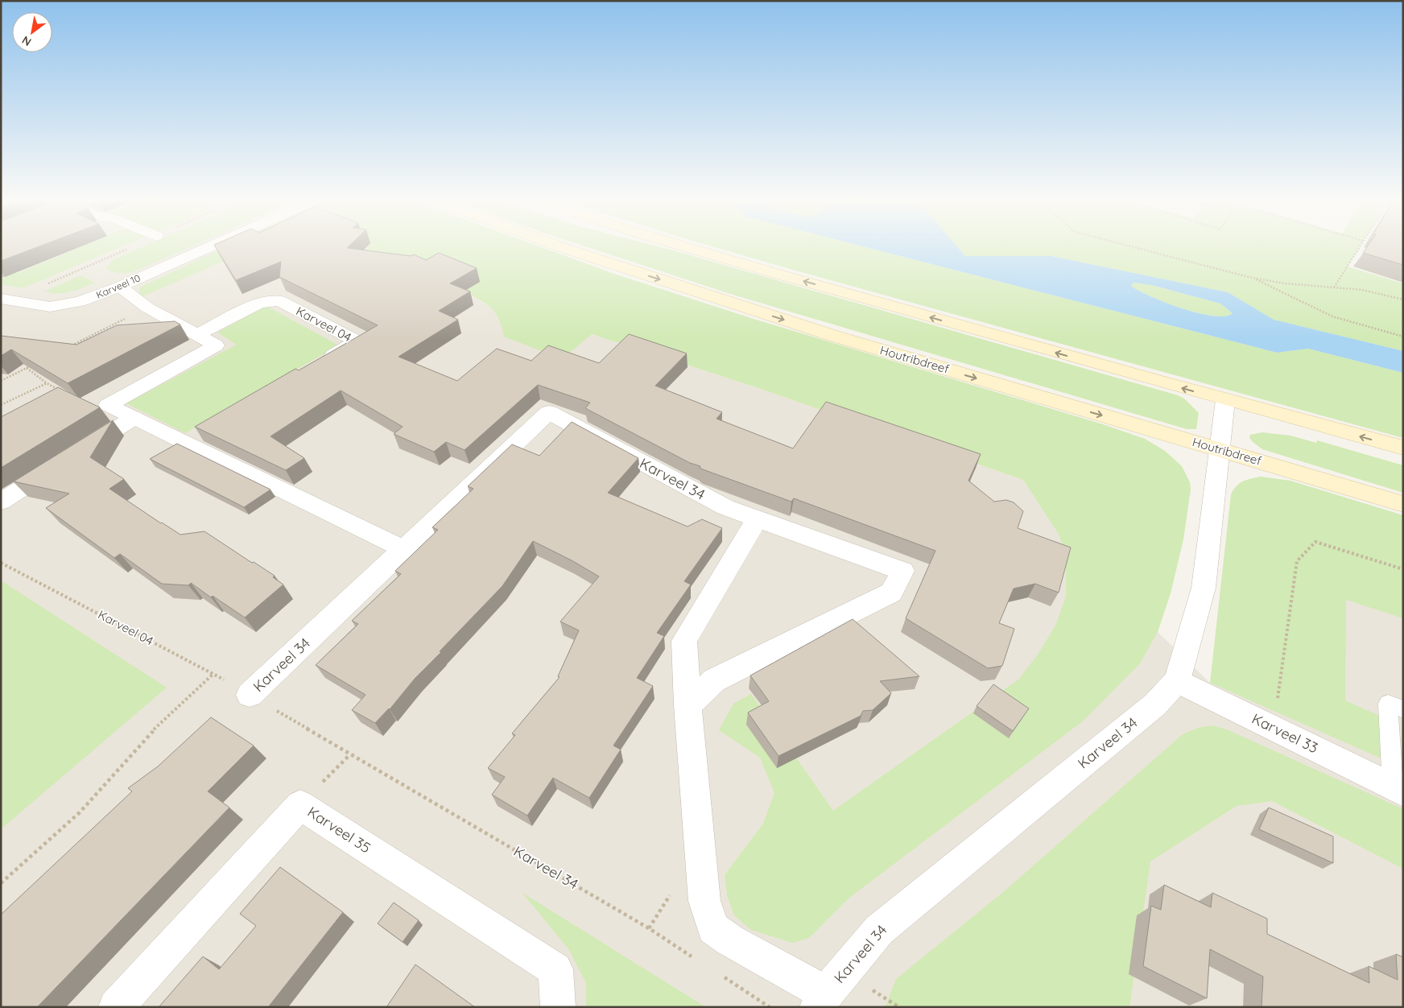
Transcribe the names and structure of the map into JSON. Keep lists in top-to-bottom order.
{
  "streets": {
    "main road": ["Houtribdreef"],
    "street": [
      "Karveel 10",
      "Karveel 04",
      "Karveel 34",
      "Karveel 33",
      "Karveel 35"
    ]
  },
  "crossings": [
    ["Karveel 04", "Karveel 34"],
    ["Houtribdreef", "Karveel 34"],
    ["Karveel 34", "Karveel 33"]
  ],
  "north": "bottom left"
}
